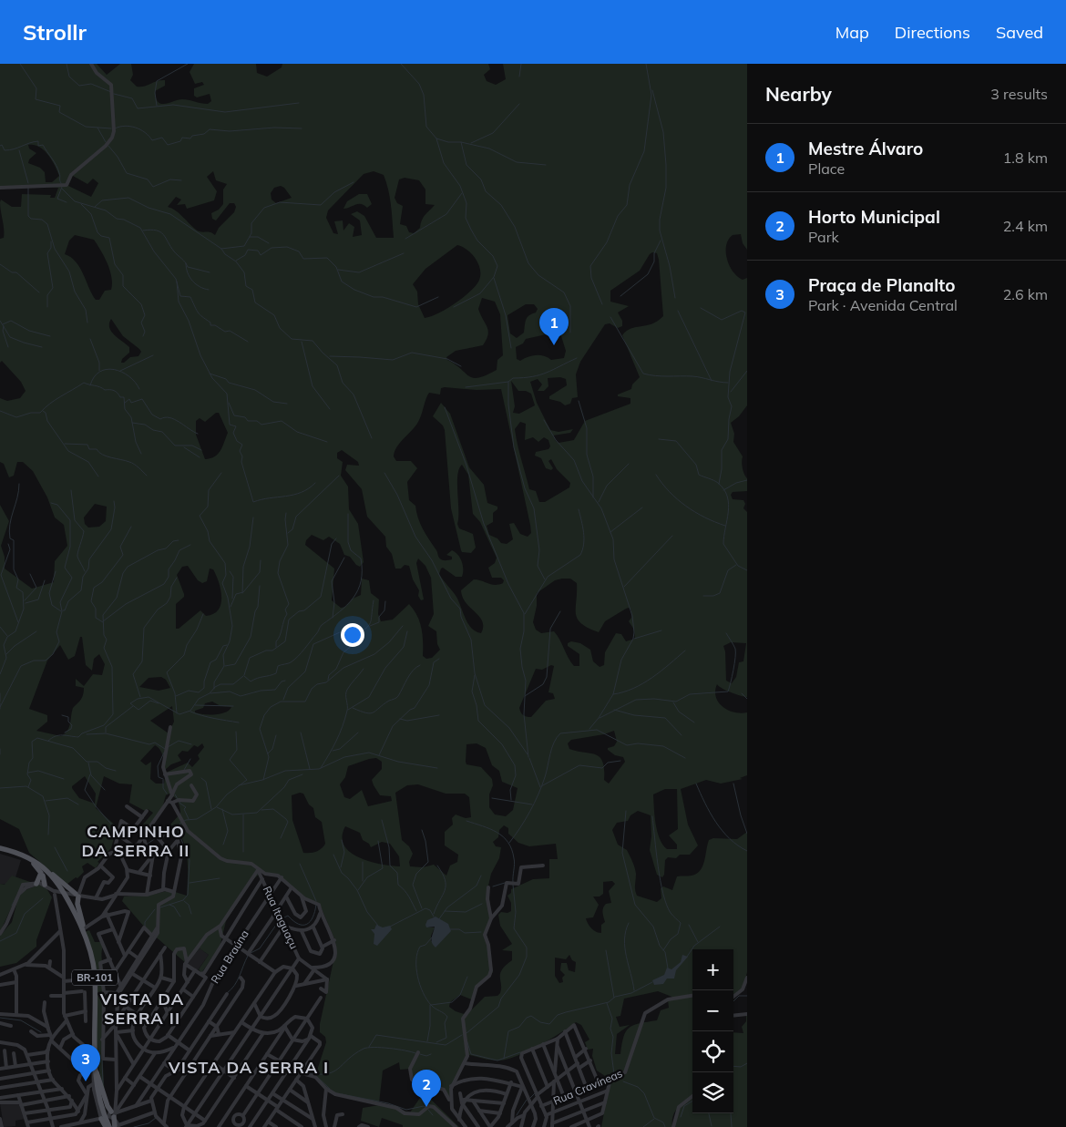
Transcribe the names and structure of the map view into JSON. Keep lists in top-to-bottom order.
{
  "streets": {
    "main road": ["BR-101"],
    "street": ["Rua Itaguaçu", "Rua Braúna", "Rua Cravíneas"]
  },
  "crossings": [
    ["Rua Itaguaçu", "Rua Braúna"]
  ],
  "districts": ["CAMPINHO DA SERRA II", "VISTA DA SERRA II", "VISTA DA SERRA I"],
  "page": {
    "header": "Strollr",
    "nav": ["Map", "Directions", "Saved"],
    "heading": ["Nearby", "3 results"],
    "list": [
      {
        "mark": "1",
        "name": "Mestre Álvaro",
        "note": "Place",
        "value": "1.8 km"
      },
      {
        "mark": "2",
        "name": "Horto Municipal",
        "note": "Park",
        "value": "2.4 km"
      },
      {
        "mark": "3",
        "name": "Praça de Planalto",
        "note": "Park · Avenida Central",
        "value": "2.6 km"
      }
    ],
    "pins": ["1", "3", "2"],
    "map_buttons": ["+", "−"]
  }
}
